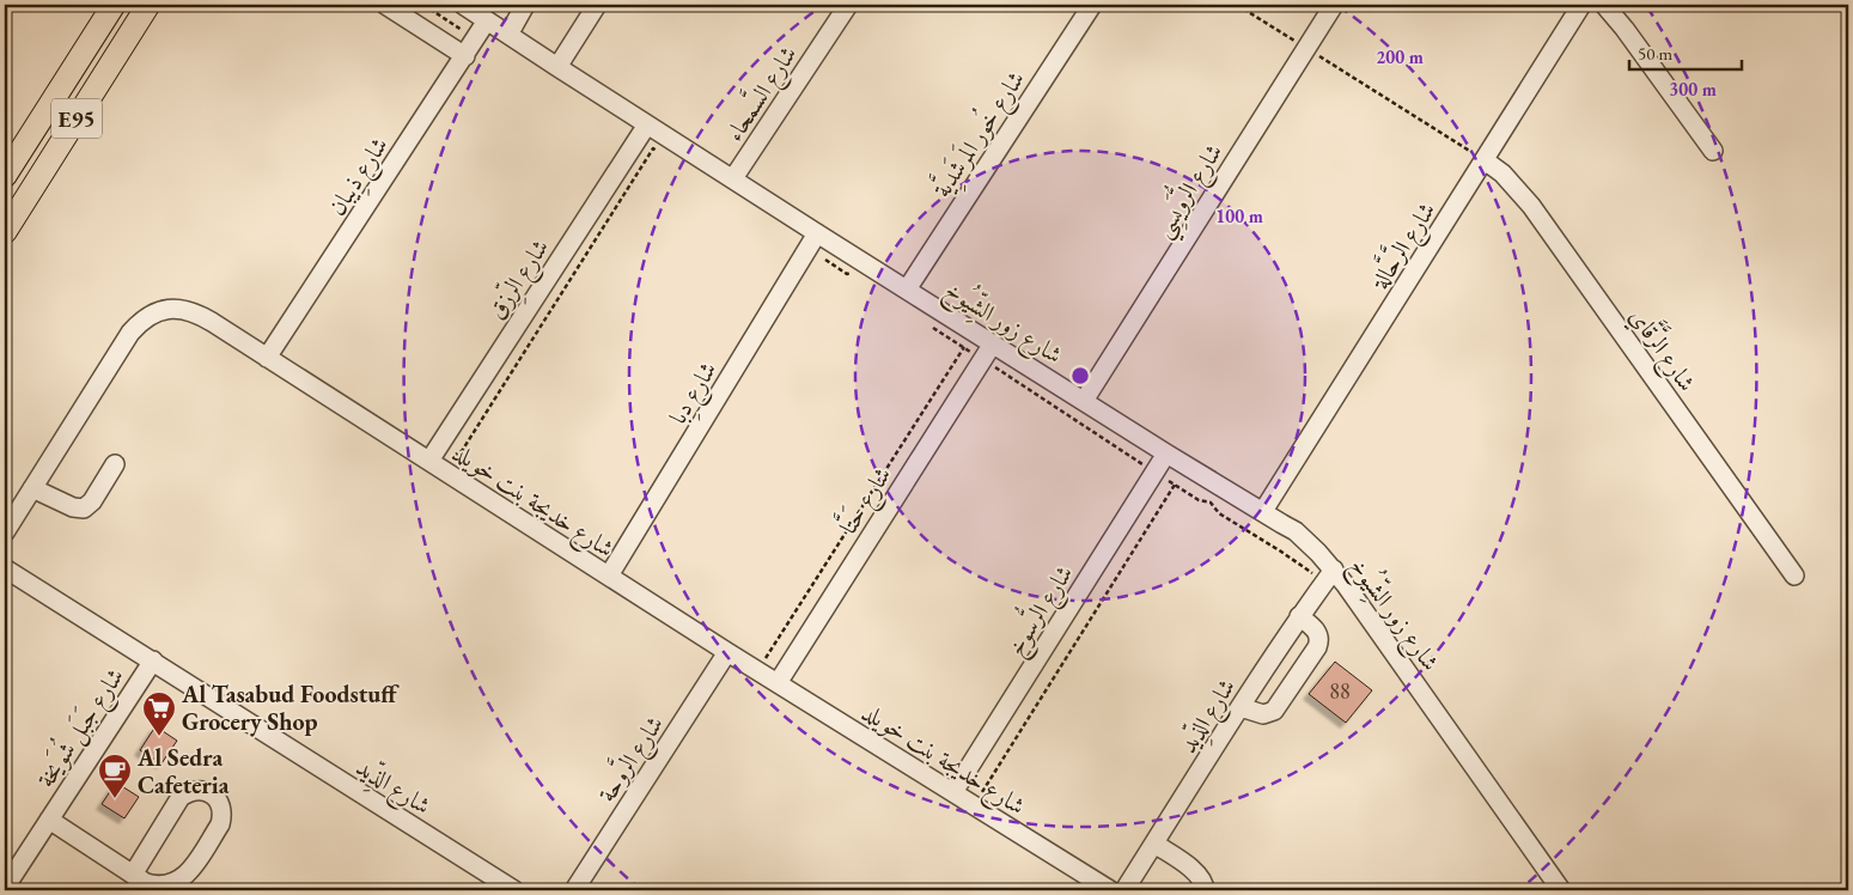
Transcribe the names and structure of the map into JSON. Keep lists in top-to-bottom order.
{
  "streets": {
    "main road": ["E95"],
    "street": [
      "شارع السَّمحاء",
      "شارع خُور المَرشَدِيَّة",
      "شارع ذِيبان",
      "شارع الرُّوَيسِي",
      "شارع الرَّحَّالة",
      "شارع الرِّزق",
      "شارع زور الشِّيُوخ",
      "شارع الرَّقَّاي",
      "شارع دِبا",
      "شارع خديجة بنت خويلد",
      "شارع حَتَّا",
      "شارع الرُّسوخ",
      "شارع الذِّيد",
      "شارع جَبَل شُوَيخة",
      "شارع الرَّوحة"
    ]
  },
  "crossings": [
    ["شارع السَّمحاء", "شارع زور الشِّيُوخ"],
    ["شارع خُور المَرشَدِيَّة", "شارع زور الشِّيُوخ"],
    ["شارع ذِيبان", "شارع زور الشِّيُوخ"],
    ["شارع ذِيبان", "شارع خديجة بنت خويلد"],
    ["شارع الرُّوَيسِي", "شارع زور الشِّيُوخ"],
    ["شارع الرَّحَّالة", "شارع زور الشِّيُوخ"],
    ["شارع الرَّحَّالة", "شارع الرَّقَّاي"],
    ["شارع الرِّزق", "شارع زور الشِّيُوخ"],
    ["شارع الرِّزق", "شارع خديجة بنت خويلد"],
    ["شارع زور الشِّيُوخ", "شارع دِبا"],
    ["شارع زور الشِّيُوخ", "شارع حَتَّا"],
    ["شارع زور الشِّيُوخ", "شارع الرُّسوخ"],
    ["شارع زور الشِّيُوخ", "شارع الذِّيد"],
    ["شارع دِبا", "شارع خديجة بنت خويلد"],
    ["شارع خديجة بنت خويلد", "شارع حَتَّا"],
    ["شارع خديجة بنت خويلد", "شارع الرُّسوخ"],
    ["شارع خديجة بنت خويلد", "شارع الرَّوحة"],
    ["شارع الذِّيد", "شارع جَبَل شُوَيخة"]
  ],
  "places": {
    "supermarket": ["Al Tasabud Foodstuff Grocery Shop"],
    "cafe": ["Al Sedra Cafeteria"]
  },
  "house_numbers": ["88"],
  "scale_bar": "50 m",
  "rings": ["200 m", "300 m", "100 m"]
}
